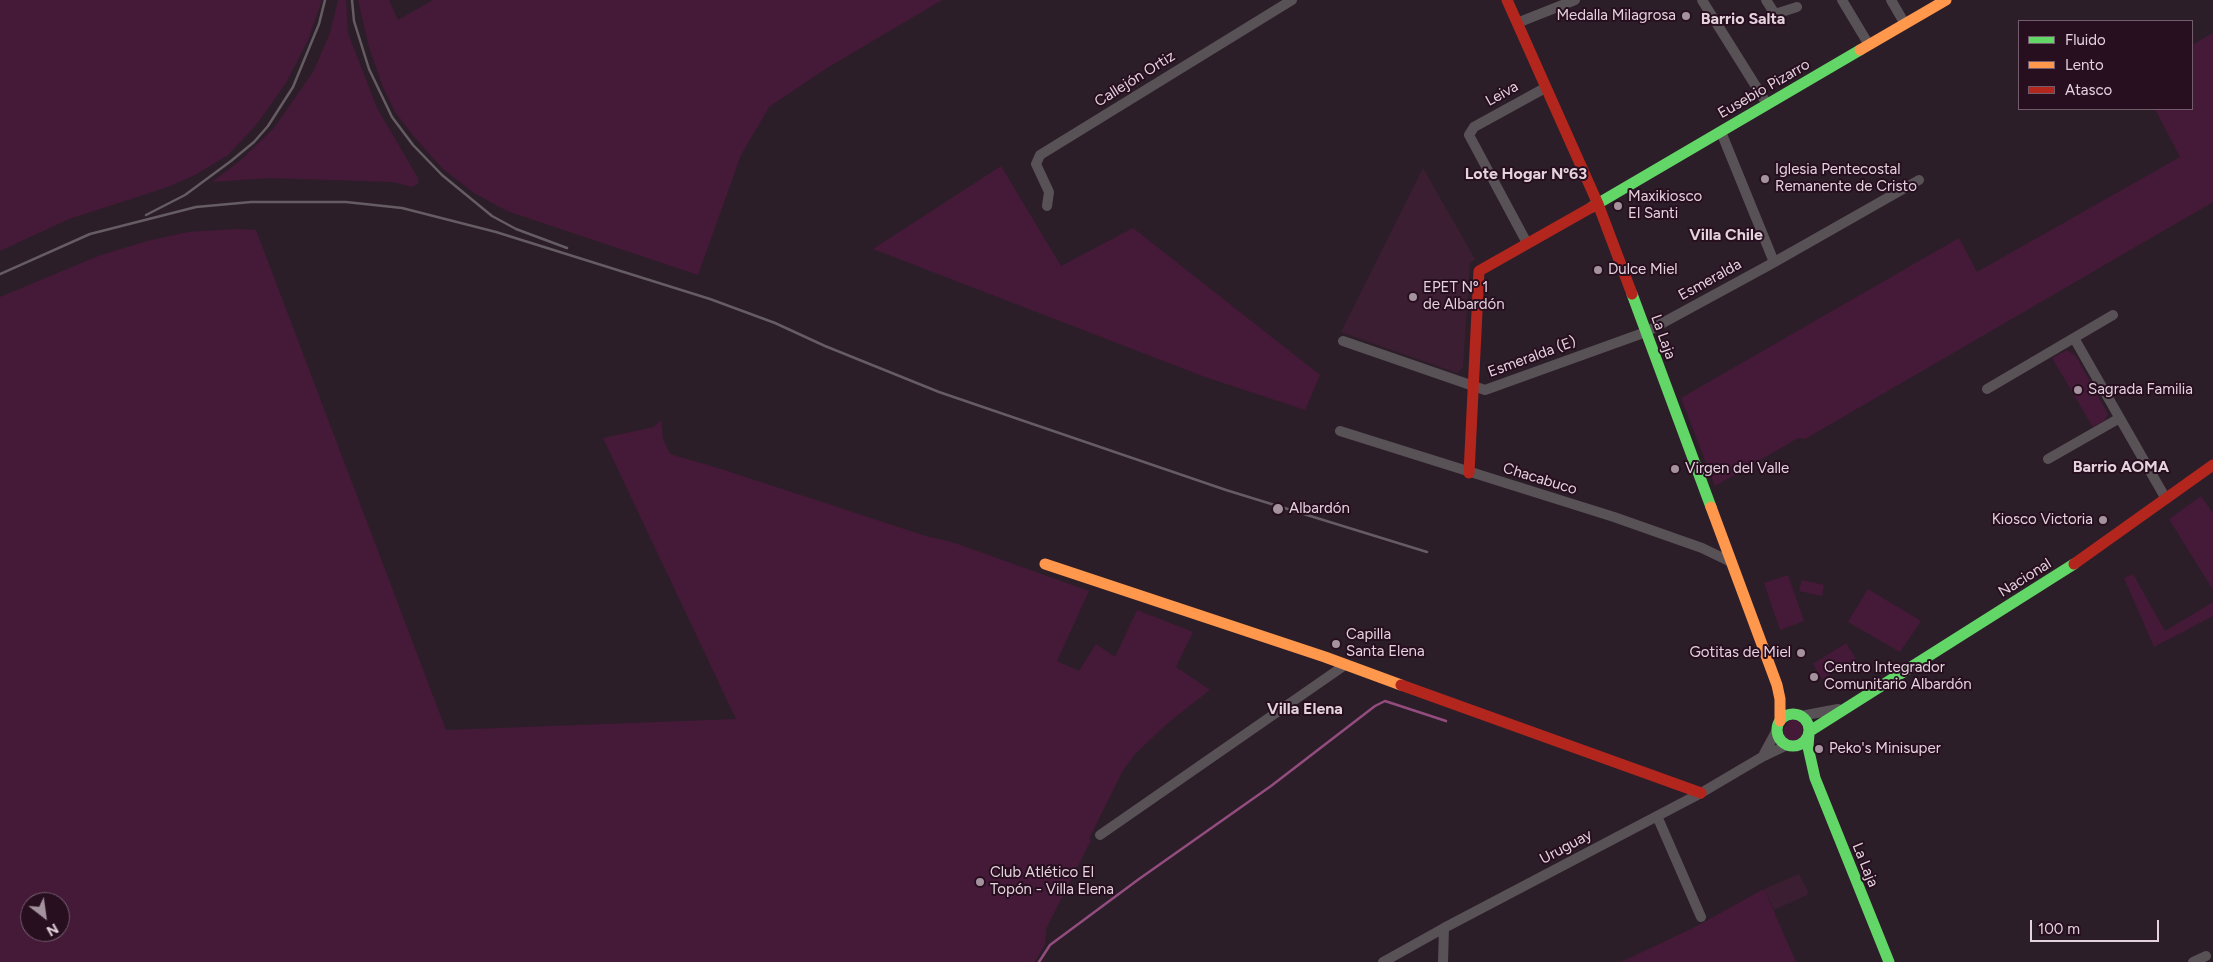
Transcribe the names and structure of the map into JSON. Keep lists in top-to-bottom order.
{
  "streets": {
    "street": [
      "Callejón Ortiz",
      "Eusebio Pizarro",
      "Leiva",
      "Esmeralda",
      "La Laja",
      "Esmeralda (E)",
      "Chacabuco",
      "Nacional",
      "Uruguay"
    ]
  },
  "crossings": [
    ["Eusebio Pizarro", "Leiva"],
    ["Eusebio Pizarro", "La Laja"],
    ["Eusebio Pizarro", "Esmeralda (E)"],
    ["Leiva", "La Laja"],
    ["Esmeralda", "La Laja"],
    ["Esmeralda", "Esmeralda (E)"],
    ["La Laja", "Esmeralda (E)"],
    ["La Laja", "Chacabuco"],
    ["La Laja", "Nacional"],
    ["La Laja", "Uruguay"],
    ["Nacional", "Uruguay"]
  ],
  "districts": [
    "Barrio Salta",
    "Lote Hogar Nº63",
    "Villa Chile",
    "Barrio AOMA",
    "Villa Elena"
  ],
  "places": [
    "Medalla Milagrosa",
    "Iglesia Pentecostal Remanente de Cristo",
    "Maxikiosco El Santi",
    "Dulce Miel",
    "EPET Nº 1 de Albardón",
    "Sagrada Familia",
    "Virgen del Valle",
    "Albardón",
    "Kiosco Victoria",
    "Capilla Santa Elena",
    "Gotitas de Miel",
    "Centro Integrador Comunitario Albardón",
    "Peko's Minisuper",
    "Club Atlético El Topón - Villa Elena"
  ],
  "legend": ["Fluido", "Lento", "Atasco"],
  "scale_bar": "100 m",
  "north": "bottom right"
}
